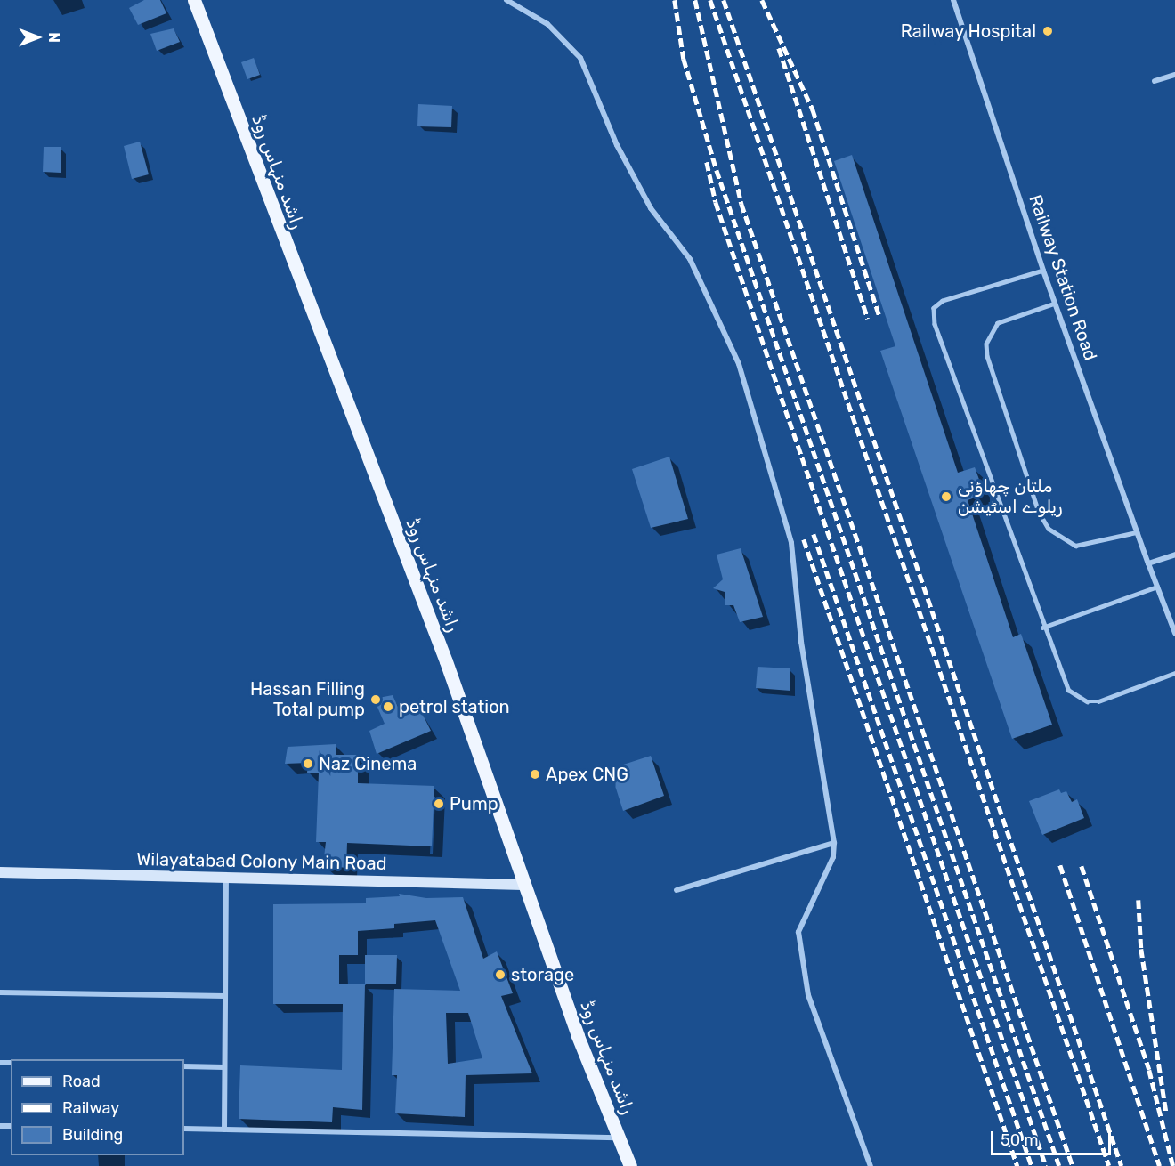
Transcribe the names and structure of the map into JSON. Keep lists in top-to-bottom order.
{
  "streets": {
    "main road": ["راشد منہاس روڈ"],
    "street": ["Railway Station Road", "Wilayatabad Colony Main Road"]
  },
  "crossings": [
    ["راشد منہاس روڈ", "Wilayatabad Colony Main Road"]
  ],
  "places": [
    "Railway Hospital",
    "ملتان چھاؤنی ریلوے اسٹیشن",
    "Hassan Filling Total pump",
    "petrol station",
    "Naz Cinema",
    "Apex CNG",
    "Pump",
    "storage"
  ],
  "legend": ["Road", "Railway", "Building"],
  "scale_bar": "50 m",
  "north": "right"
}
